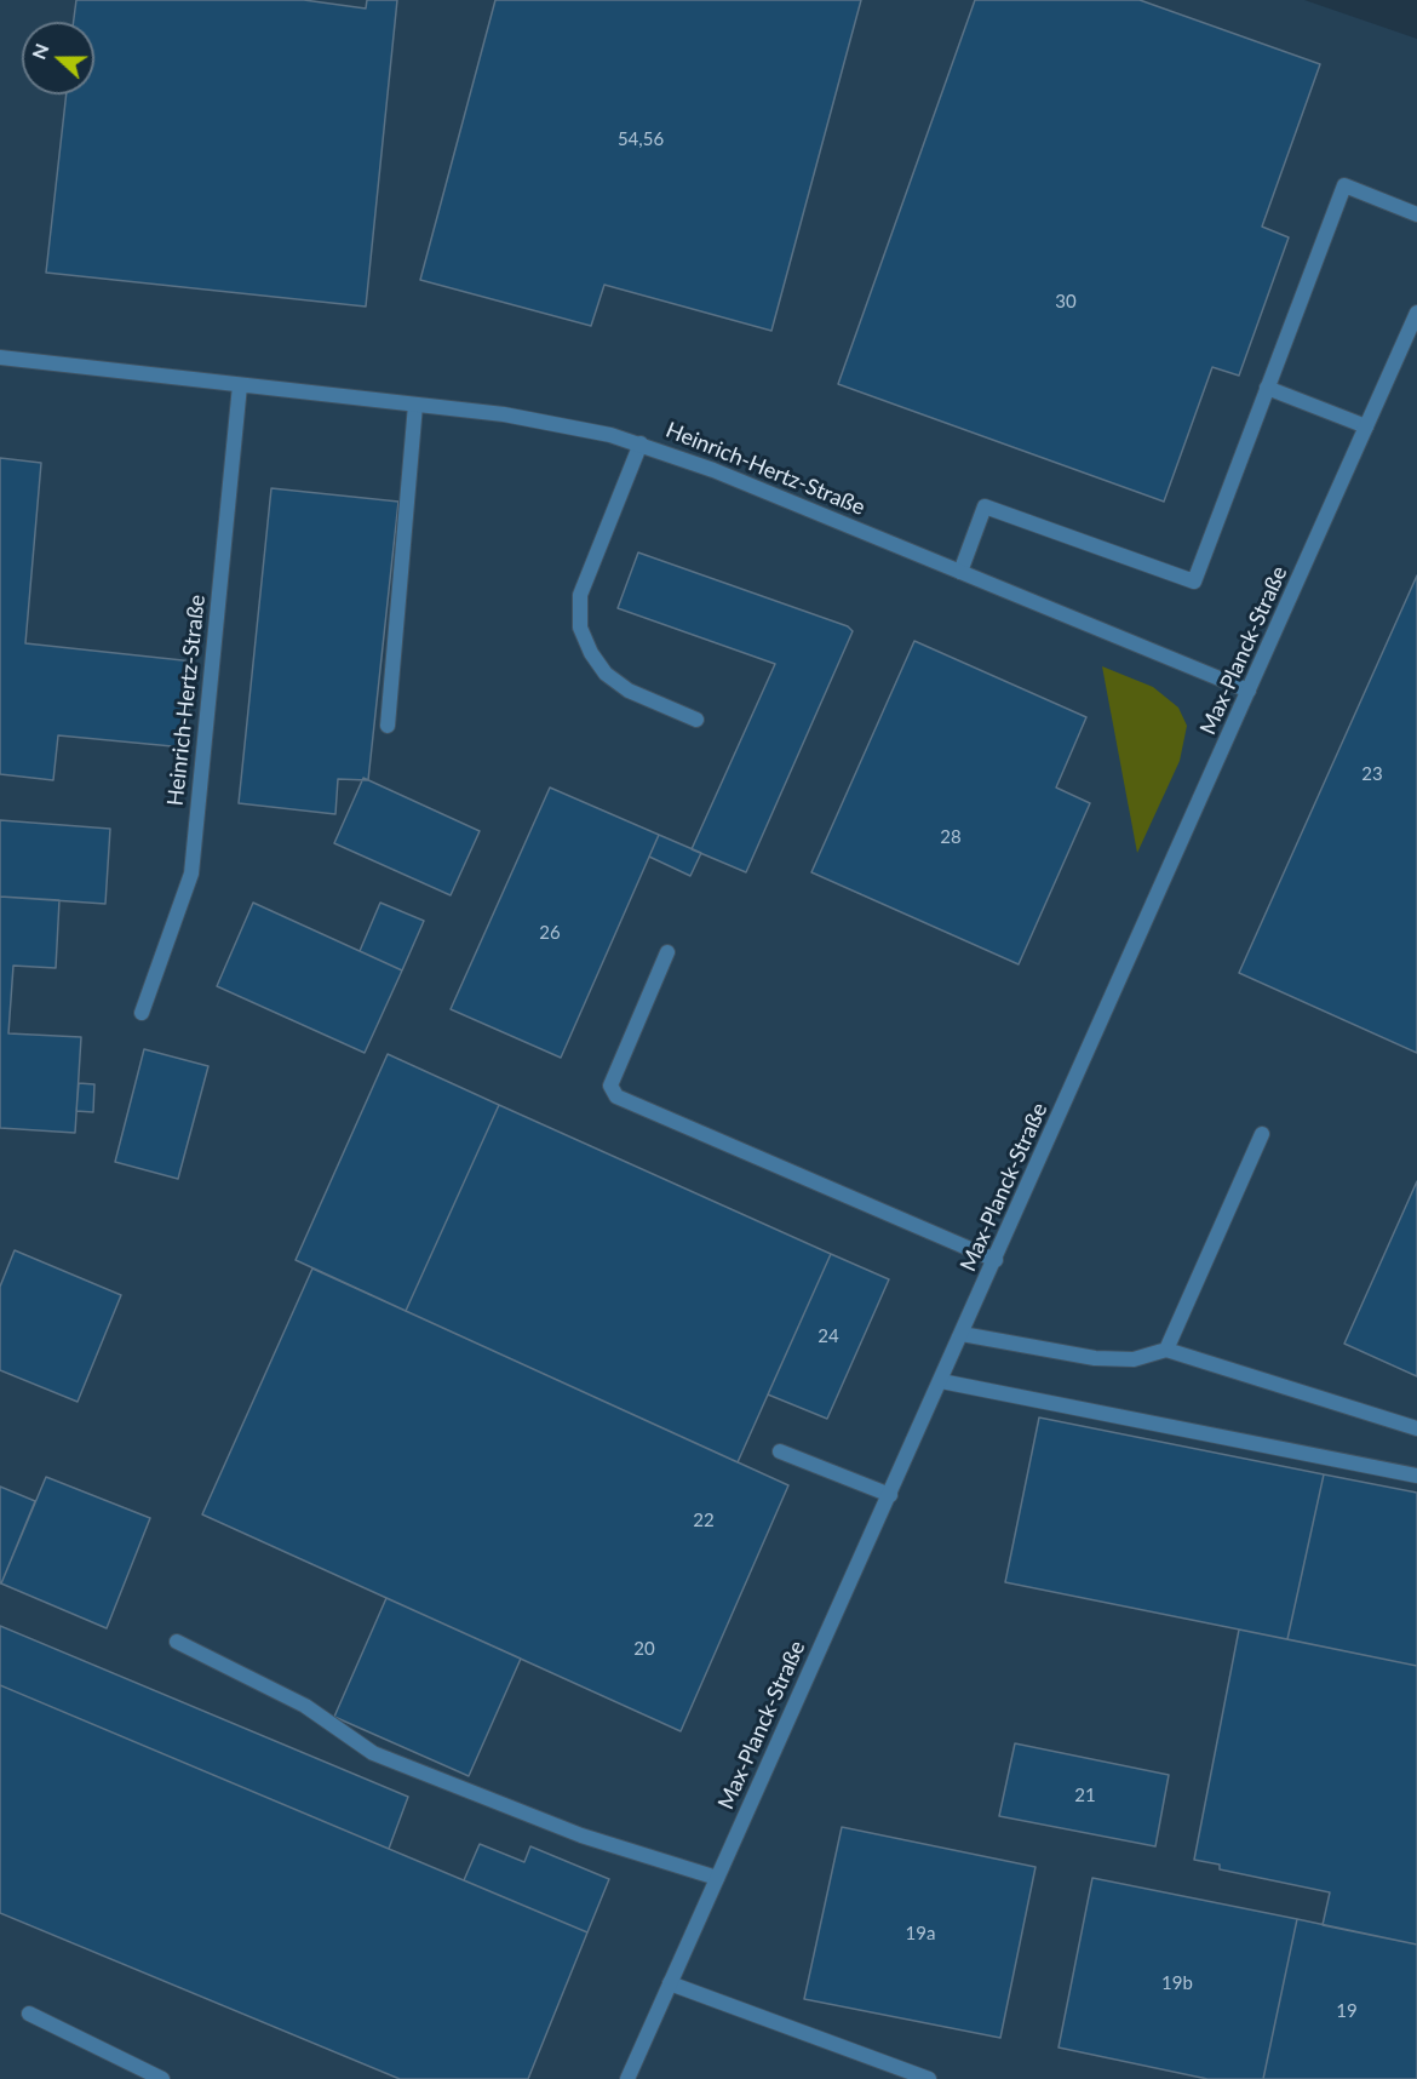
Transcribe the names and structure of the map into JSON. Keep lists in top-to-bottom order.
{
  "streets": {
    "street": ["Heinrich-Hertz-Straße", "Max-Planck-Straße"]
  },
  "crossings": [
    ["Heinrich-Hertz-Straße", "Max-Planck-Straße"]
  ],
  "house_numbers": [
    "54,56",
    "30",
    "23",
    "28",
    "26",
    "24",
    "22",
    "20",
    "21",
    "19a",
    "19b",
    "19"
  ],
  "north": "left"
}
